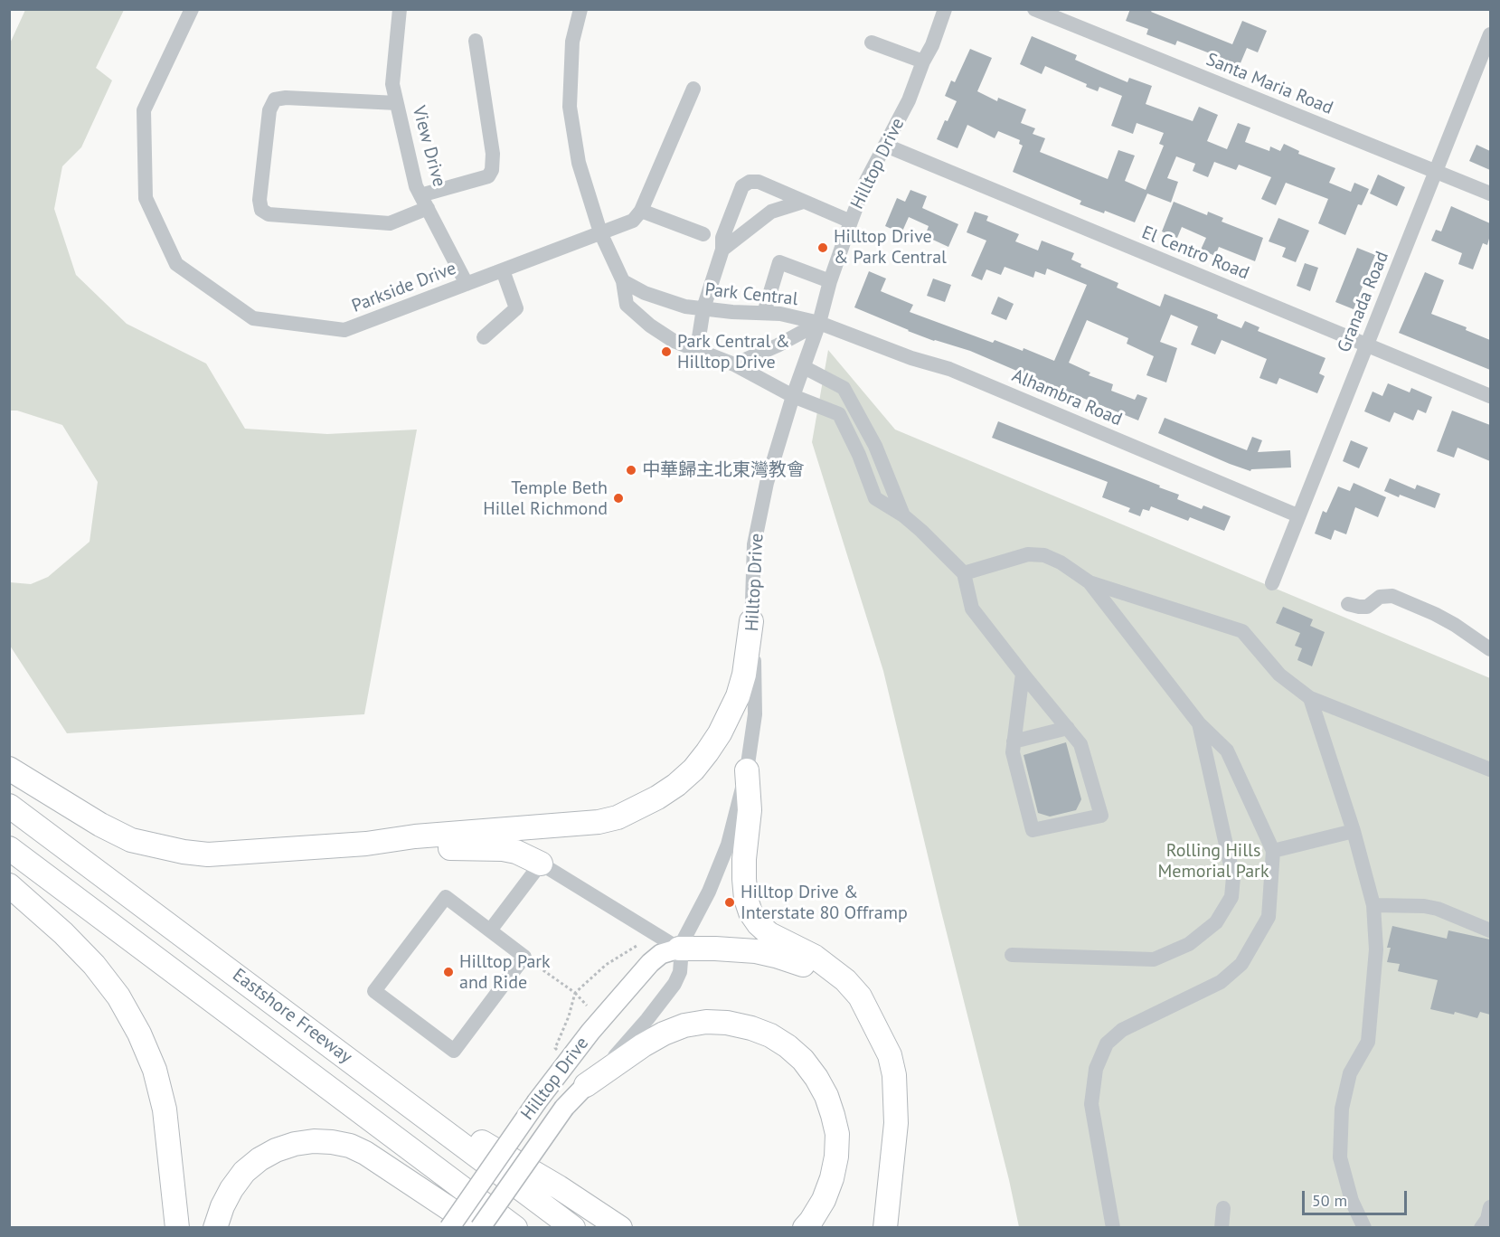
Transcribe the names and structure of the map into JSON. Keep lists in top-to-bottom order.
{
  "streets": {
    "highway": ["Eastshore Freeway"],
    "main road": ["Hilltop Drive"],
    "street": [
      "Santa Maria Road",
      "View Drive",
      "El Centro Road",
      "Parkside Drive",
      "Park Central",
      "Granada Road",
      "Alhambra Road"
    ]
  },
  "crossings": [
    ["Santa Maria Road", "Granada Road"],
    ["View Drive", "Parkside Drive"],
    ["Hilltop Drive", "El Centro Road"],
    ["Hilltop Drive", "Park Central"],
    ["Hilltop Drive", "Alhambra Road"],
    ["El Centro Road", "Granada Road"],
    ["Park Central", "Alhambra Road"],
    ["Granada Road", "Alhambra Road"]
  ],
  "parks": ["Rolling Hills Memorial Park"],
  "places": [
    "Hilltop Drive & Park Central",
    "Park Central & Hilltop Drive",
    "中華歸主北東灣教會",
    "Temple Beth Hillel Richmond",
    "Hilltop Drive & Interstate 80 Offramp",
    "Hilltop Park and Ride"
  ],
  "scale_bar": "50 m"
}
